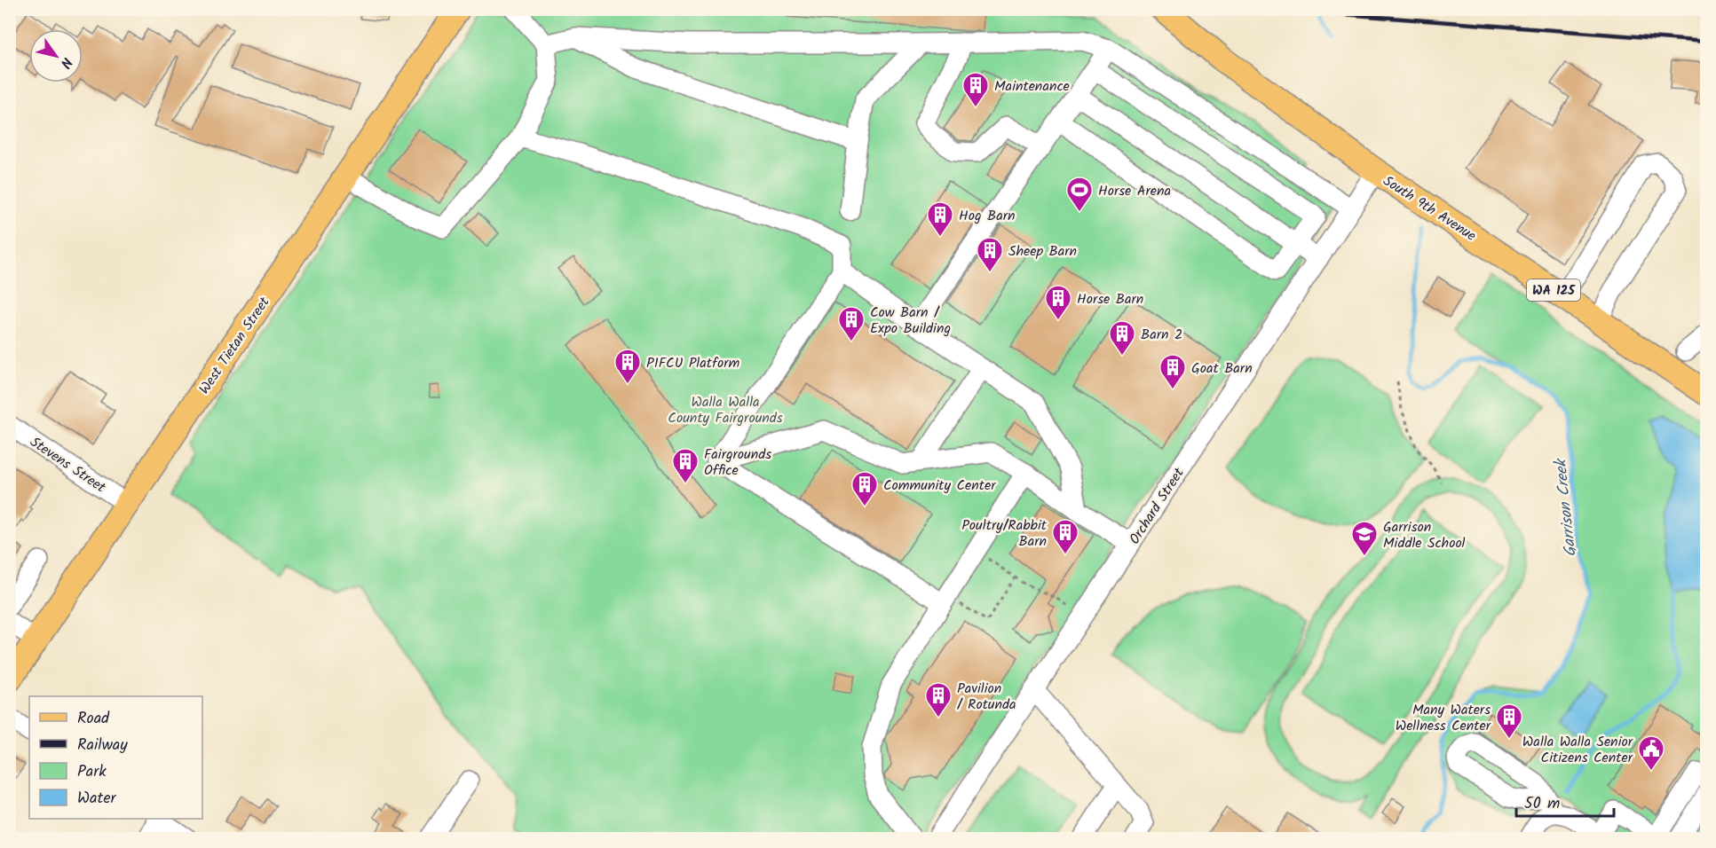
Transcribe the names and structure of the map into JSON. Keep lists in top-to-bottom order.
{
  "streets": {
    "main road": ["South 9th Avenue", "WA 125", "West Tietan Street"],
    "street": ["Stevens Street", "Orchard Street"]
  },
  "crossings": [
    ["South 9th Avenue", "Orchard Street"],
    ["West Tietan Street", "Stevens Street"]
  ],
  "water": ["Garrison Creek"],
  "parks": ["Walla Walla County Fairgrounds"],
  "places": {
    "building": [
      "Maintenance",
      "Hog Barn",
      "Sheep Barn",
      "Horse Barn",
      "Cow Barn / Expo Building",
      "Barn 2",
      "P1FCU Platform",
      "Goat Barn",
      "Fairgrounds Office",
      "Community Center",
      "Poultry/Rabbit Barn",
      "Pavilion / Rotunda",
      "Many Waters Wellness Center"
    ],
    "sports": ["Horse Arena"],
    "school or university": ["Garrison Middle School"],
    "public building": ["Walla Walla Senior Citizens Center"]
  },
  "legend": [
    "Road",
    "Railway",
    "Park",
    "Water"
  ],
  "scale_bar": "50 m",
  "north": "bottom right"
}
